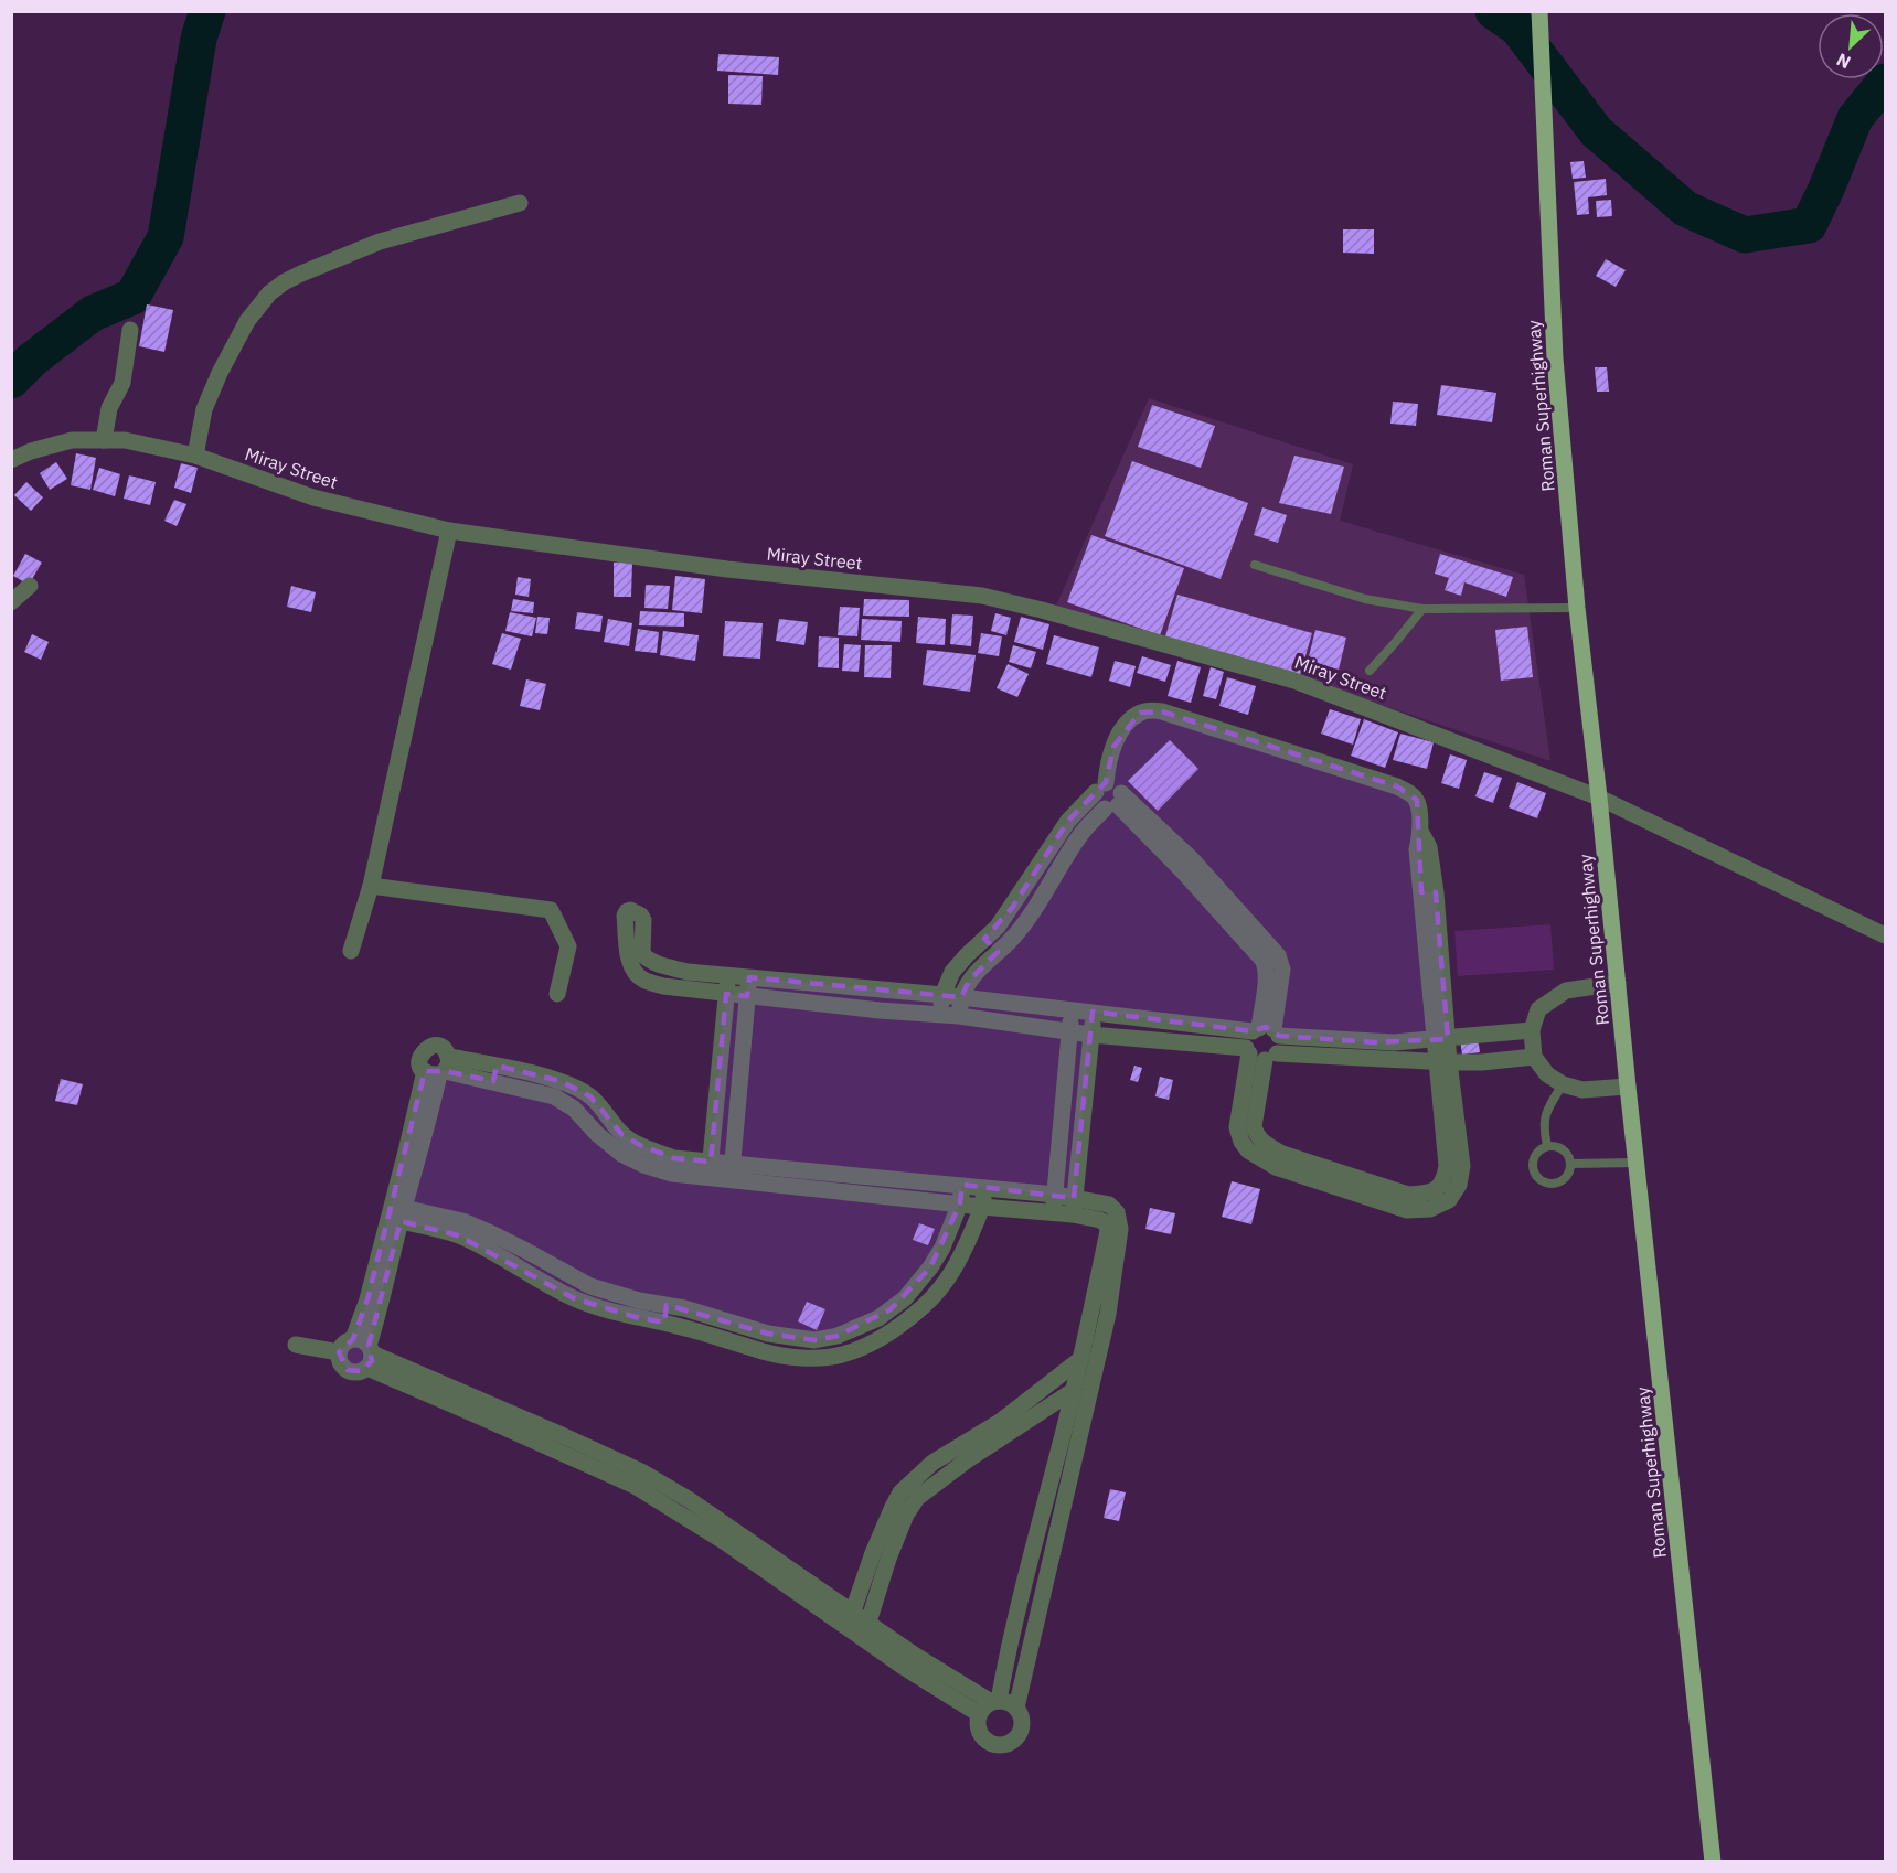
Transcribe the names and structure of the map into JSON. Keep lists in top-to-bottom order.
{
  "streets": {
    "main road": ["Roman Superhighway"],
    "street": ["Miray Street"]
  },
  "crossings": [
    ["Roman Superhighway", "Miray Street"]
  ],
  "north": "bottom left"
}
